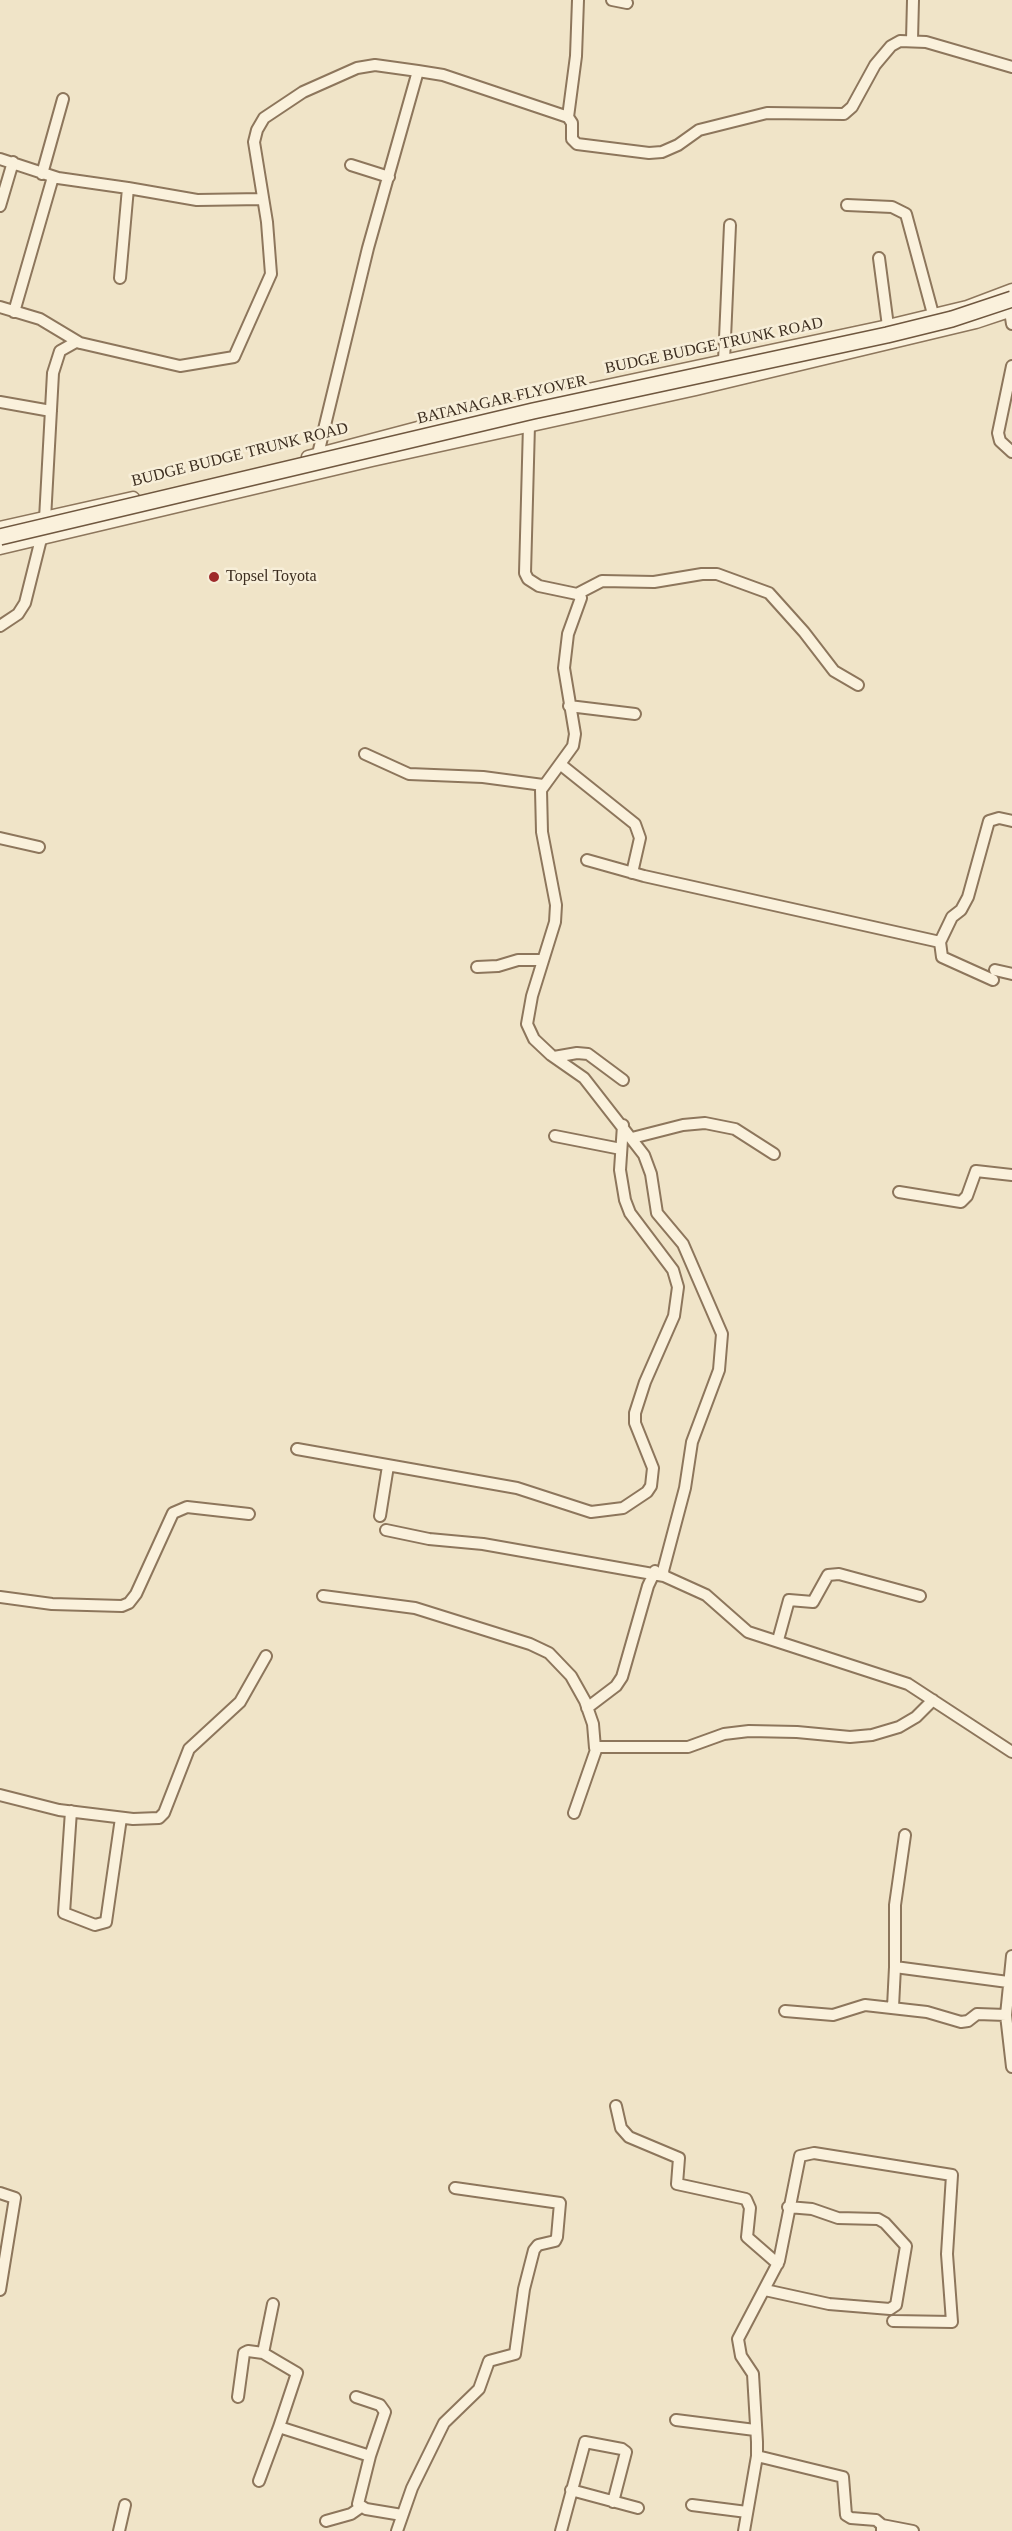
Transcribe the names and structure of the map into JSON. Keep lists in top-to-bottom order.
{
  "streets": {
    "main road": ["BATANAGAR FLYOVER"],
    "street": ["BUDGE BUDGE TRUNK ROAD"]
  },
  "crossings": [
    ["BUDGE BUDGE TRUNK ROAD", "BATANAGAR FLYOVER"]
  ],
  "places": ["Topsel Toyota"]
}
